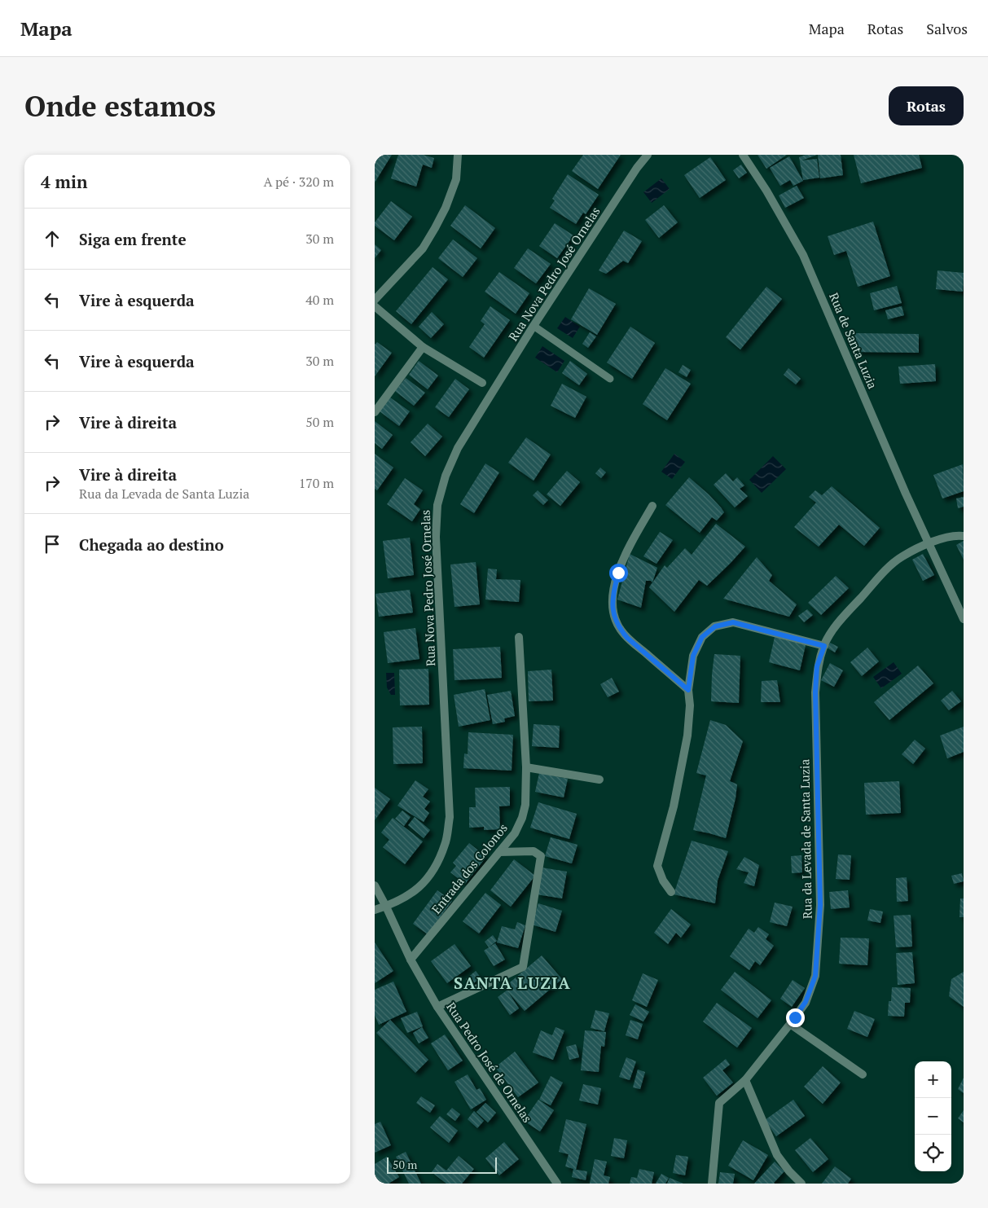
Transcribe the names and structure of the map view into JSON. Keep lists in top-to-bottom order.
{
  "streets": {
    "street": [
      "Rua Nova Pedro José Ornelas",
      "Rua de Santa Luzia",
      "Rua da Levada de Santa Luzia",
      "Entrada dos Colonos",
      "Rua Pedro José de Ornelas"
    ]
  },
  "crossings": [
    ["Rua Nova Pedro José Ornelas", "Rua Pedro José de Ornelas"],
    ["Rua de Santa Luzia", "Rua da Levada de Santa Luzia"],
    ["Entrada dos Colonos", "Rua Pedro José de Ornelas"]
  ],
  "districts": ["SANTA LUZIA"],
  "scale_bar": "50 m",
  "page": {
    "header": "Mapa",
    "nav": ["Mapa", "Rotas", "Salvos"],
    "buttons": "Rotas",
    "title": "Onde estamos",
    "heading": ["4 min", "A pé · 320 m"],
    "list": [
      ["Siga em frente", "30 m"],
      ["Vire à esquerda", "40 m"],
      ["Vire à esquerda", "30 m"],
      ["Vire à direita", "50 m"],
      ["Vire à direita", "Rua da Levada de Santa Luzia", "170 m"],
      "Chegada ao destino"
    ],
    "map_buttons": ["+", "−"],
    "scale": "50 m"
  }
}
